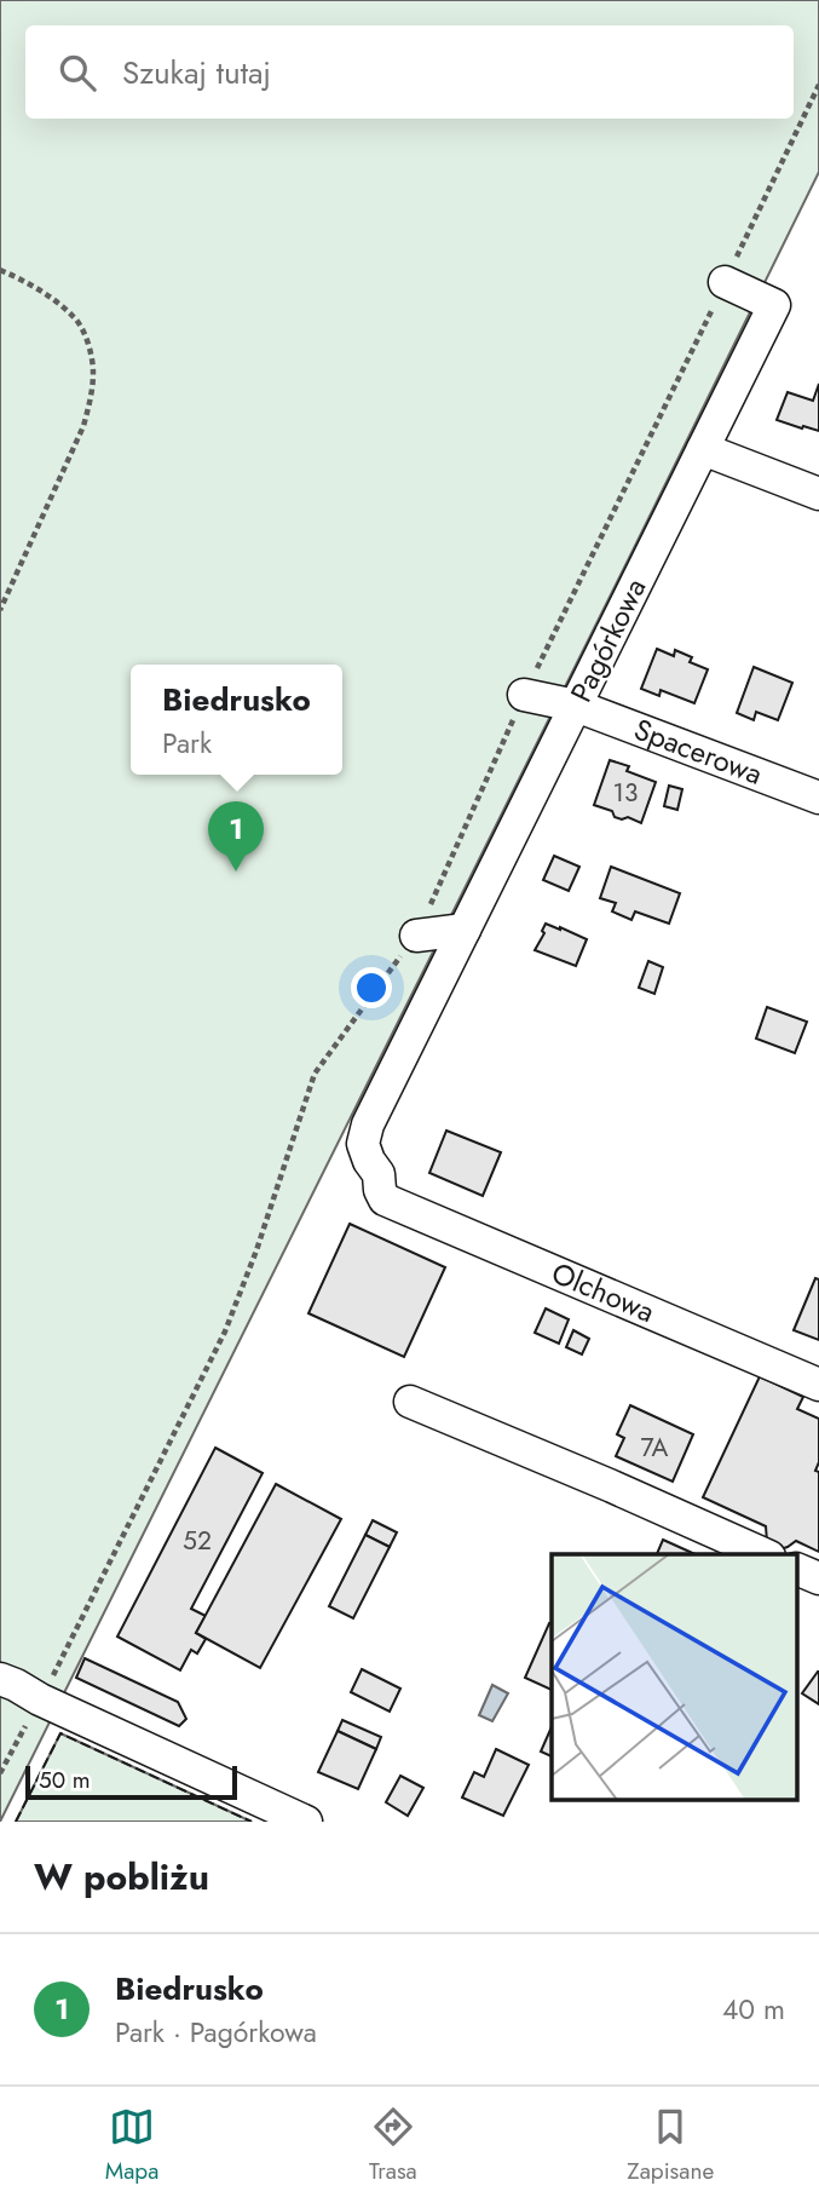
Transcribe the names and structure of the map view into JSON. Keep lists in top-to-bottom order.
{
  "streets": {
    "street": ["Pagórkowa", "Spacerowa", "Olchowa"]
  },
  "crossings": [
    ["Pagórkowa", "Spacerowa"],
    ["Pagórkowa", "Olchowa"]
  ],
  "house_numbers": ["13", "7A", "52"],
  "scale_bar": "50 m",
  "page": {
    "search": "Szukaj tutaj",
    "popup": ["Biedrusko", "Park"],
    "pins": "1",
    "scale": "50 m",
    "heading": "W pobliżu",
    "list": [
      {
        "mark": "1",
        "name": "Biedrusko",
        "note": "Park · Pagórkowa",
        "value": "40 m"
      }
    ],
    "nav": ["Mapa", "Trasa", "Zapisane"]
  }
}
